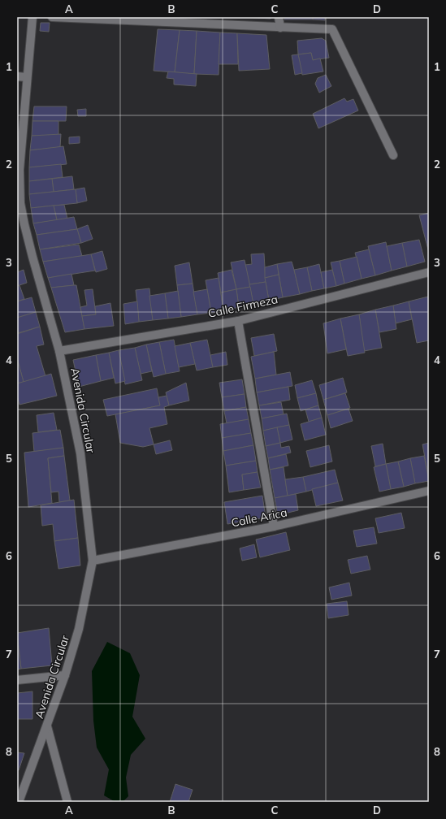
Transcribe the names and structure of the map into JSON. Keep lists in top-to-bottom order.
{
  "streets": {
    "street": ["Calle Firmeza", "Avenida Circular", "Calle Arica"]
  },
  "crossings": [
    ["Calle Firmeza", "Avenida Circular"],
    ["Avenida Circular", "Calle Arica"]
  ],
  "grid": {
    "columns": [
      "A",
      "B",
      "C",
      "D"
    ],
    "rows": [
      "1",
      "2",
      "3",
      "4",
      "5",
      "6",
      "7",
      "8"
    ]
  }
}
